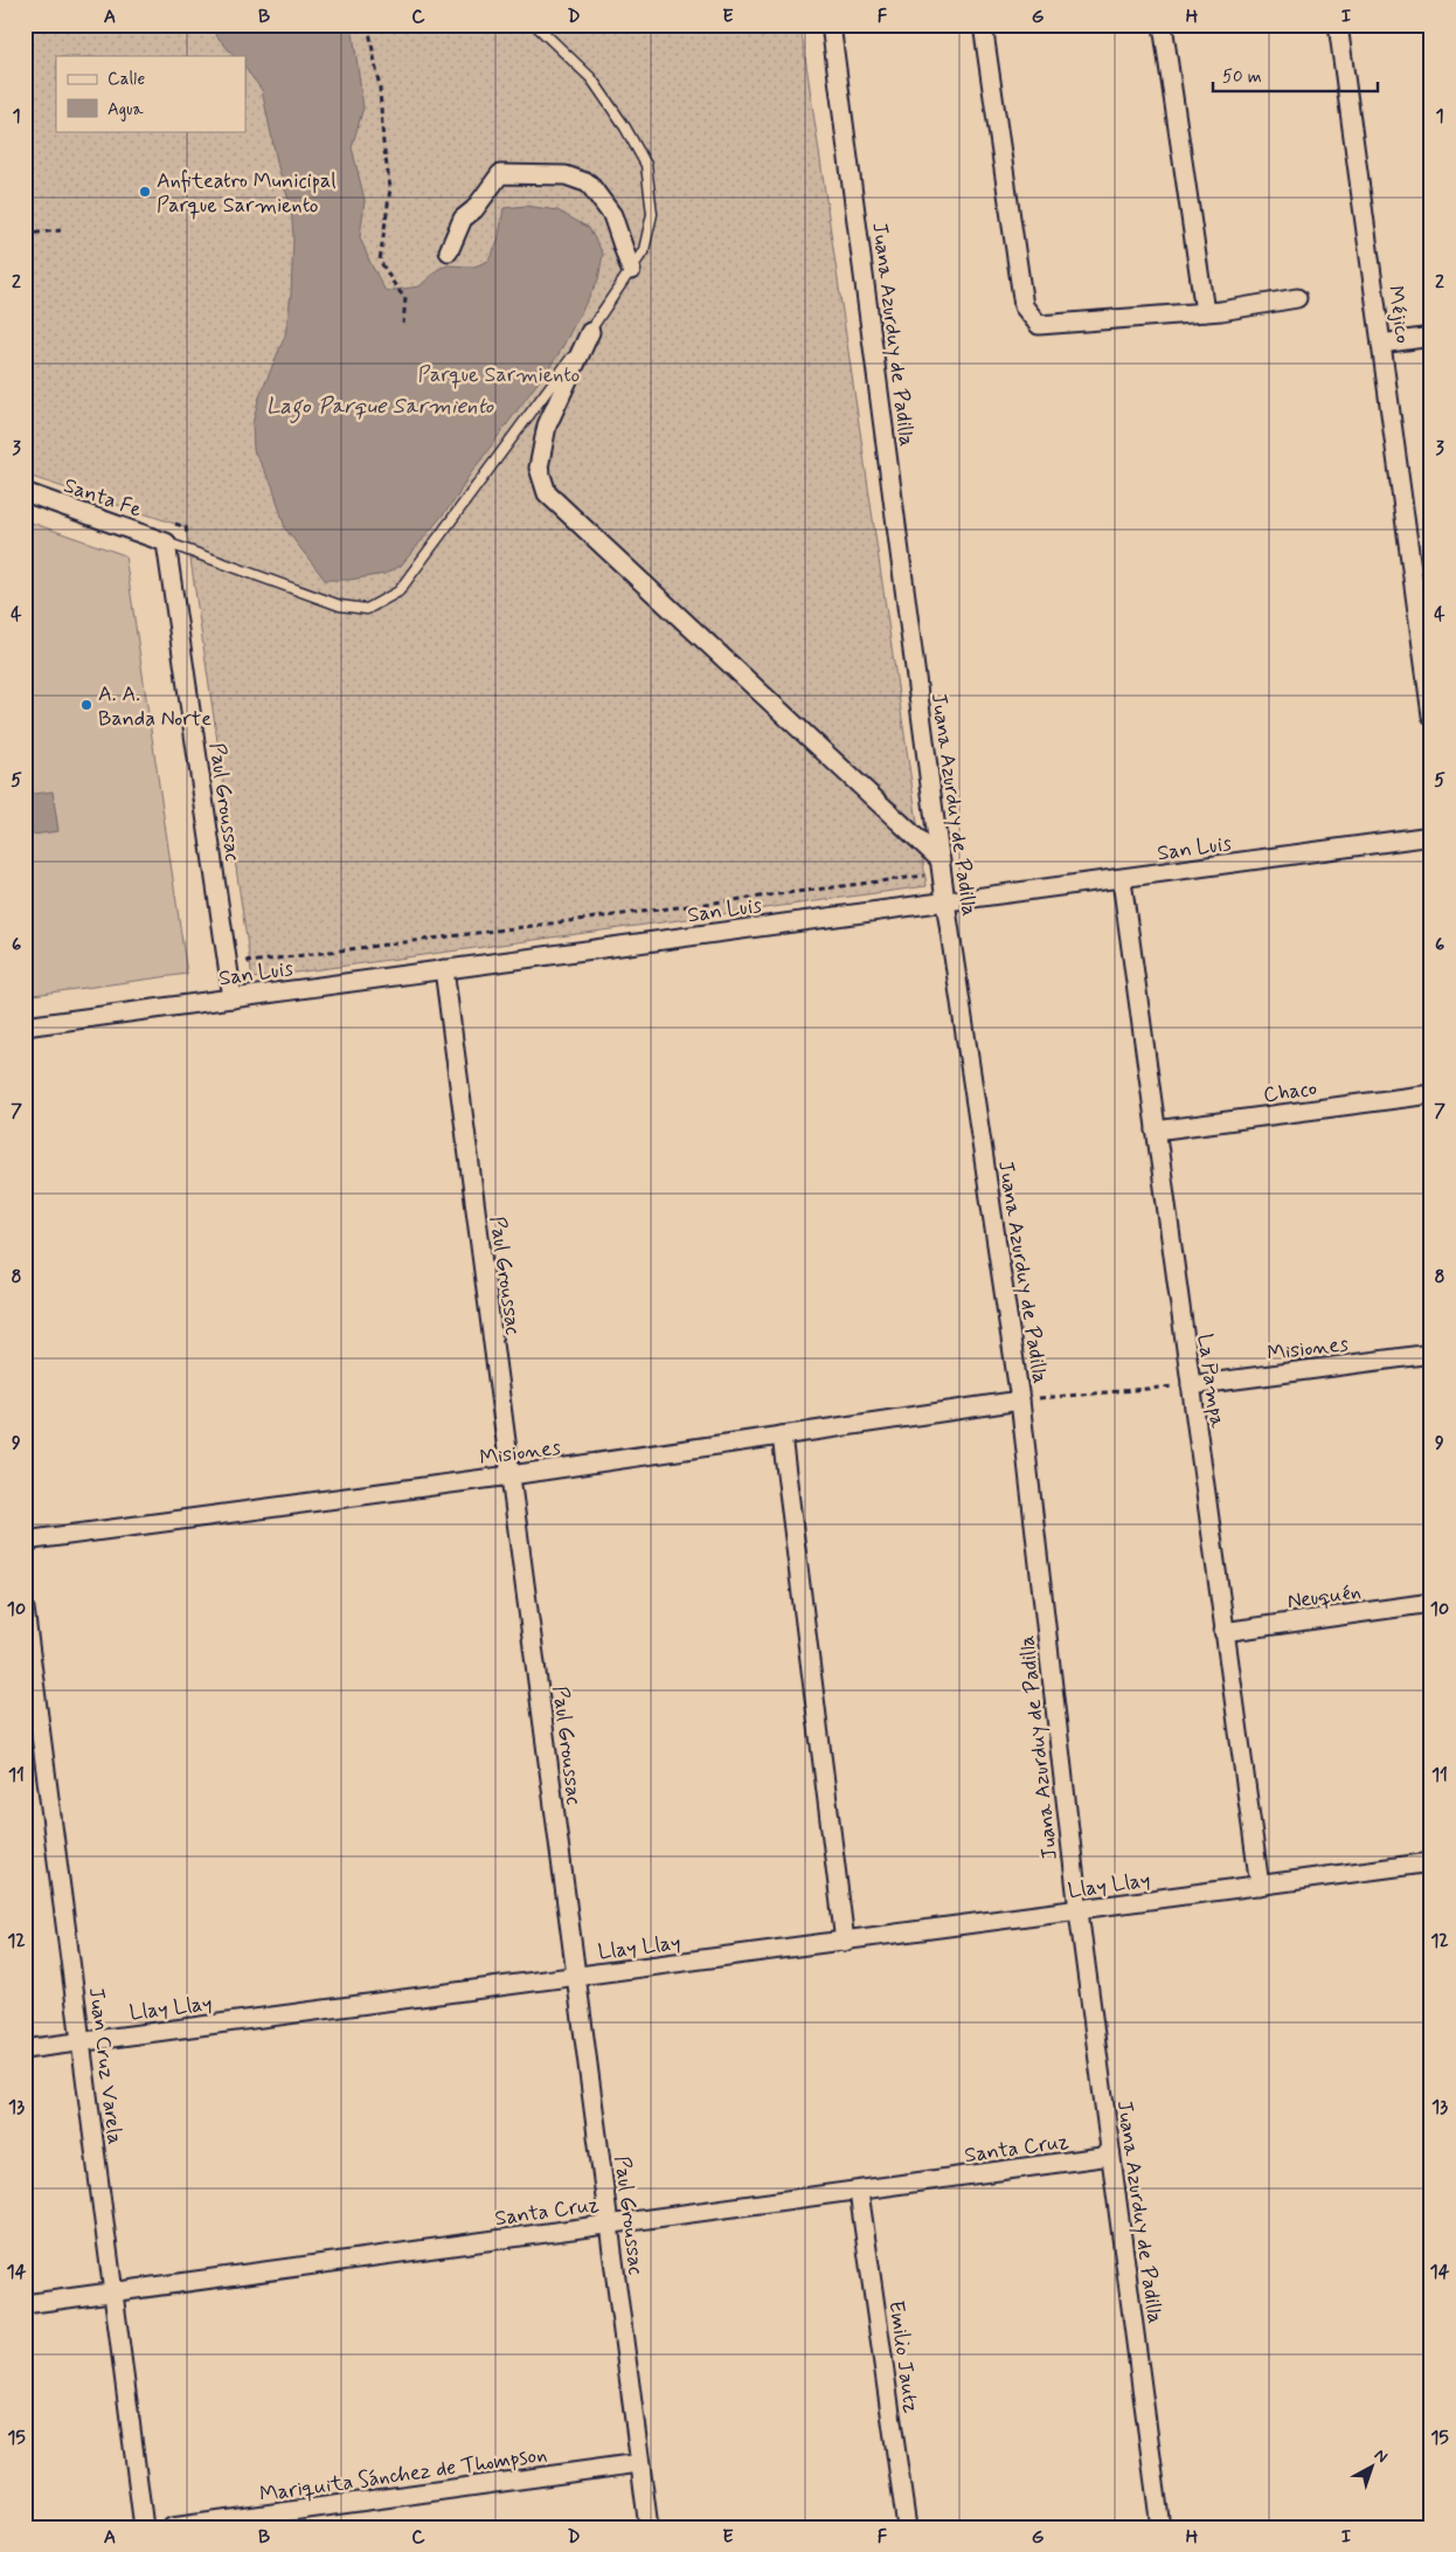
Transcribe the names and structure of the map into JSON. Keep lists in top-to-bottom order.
{
  "streets": {
    "street": [
      "Méjico",
      "Juana Azurduy de Padilla",
      "Santa Fe",
      "Paul Groussac",
      "San Luis",
      "Chaco",
      "Misiones",
      "La Pampa",
      "Neuquén",
      "Llay Llay",
      "Juan Cruz Varela",
      "Santa Cruz",
      "Emilio Jautz",
      "Mariquita Sánchez de Thompson"
    ]
  },
  "crossings": [
    ["Juana Azurduy de Padilla", "San Luis"],
    ["Juana Azurduy de Padilla", "Misiones"],
    ["Juana Azurduy de Padilla", "Llay Llay"],
    ["Juana Azurduy de Padilla", "Santa Cruz"],
    ["Santa Fe", "Paul Groussac"],
    ["Paul Groussac", "San Luis"],
    ["Paul Groussac", "Misiones"],
    ["Paul Groussac", "Llay Llay"],
    ["Paul Groussac", "Santa Cruz"],
    ["Paul Groussac", "Mariquita Sánchez de Thompson"],
    ["San Luis", "La Pampa"],
    ["Chaco", "La Pampa"],
    ["Misiones", "La Pampa"],
    ["La Pampa", "Neuquén"],
    ["La Pampa", "Llay Llay"],
    ["Llay Llay", "Juan Cruz Varela"],
    ["Juan Cruz Varela", "Santa Cruz"],
    ["Santa Cruz", "Emilio Jautz"]
  ],
  "water": ["Lago Parque Sarmiento"],
  "parks": ["Parque Sarmiento"],
  "places": ["Anfiteatro Municipal Parque Sarmiento", "A. A. Banda Norte"],
  "legend": ["Calle", "Agua"],
  "scale_bar": "50 m",
  "north": "top right",
  "grid": {
    "columns": [
      "A",
      "B",
      "C",
      "D",
      "E",
      "F",
      "G",
      "H",
      "I"
    ],
    "rows": [
      "1",
      "2",
      "3",
      "4",
      "5",
      "6",
      "7",
      "8",
      "9",
      "10",
      "11",
      "12",
      "13",
      "14",
      "15"
    ]
  }
}
